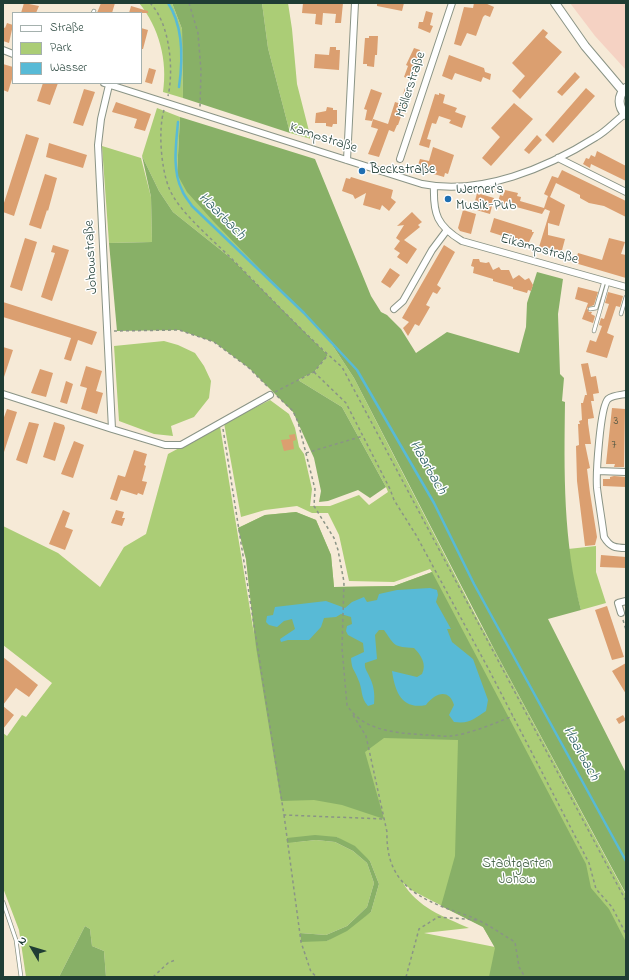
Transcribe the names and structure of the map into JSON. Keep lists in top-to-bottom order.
{
  "streets": {
    "street": [
      "Möllerstraße",
      "Kampstraße",
      "Eikampstraße",
      "Johowstraße"
    ]
  },
  "crossings": [
    ["Kampstraße", "Eikampstraße"],
    ["Kampstraße", "Johowstraße"]
  ],
  "water": ["Haarbach"],
  "parks": ["Stadtgarten Johow"],
  "places": ["Beckstraße", "Werner's Musik-Pub"],
  "house_numbers": ["3", "7"],
  "legend": ["Straße", "Park", "Wasser"],
  "north": "top left"
}
